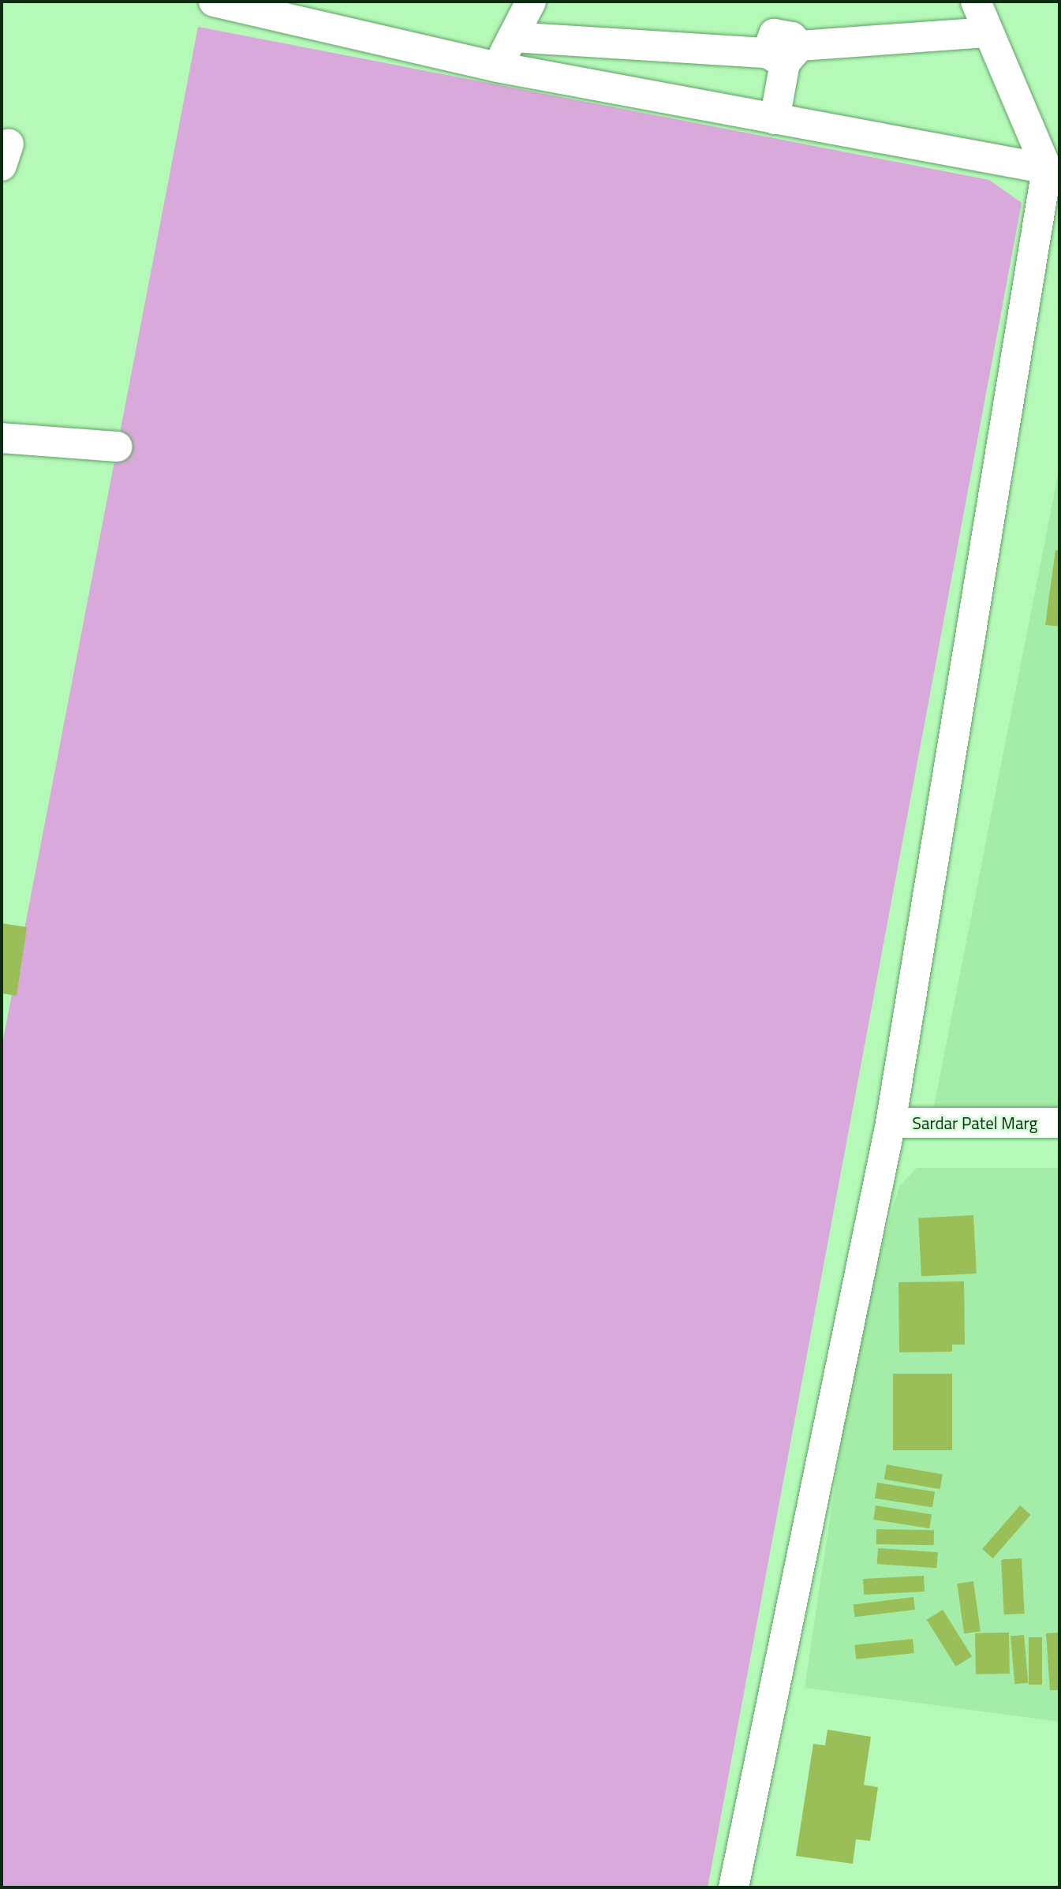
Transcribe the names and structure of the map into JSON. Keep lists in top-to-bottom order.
{
  "streets": {
    "street": ["Sardar Patel Marg"]
  }
}
